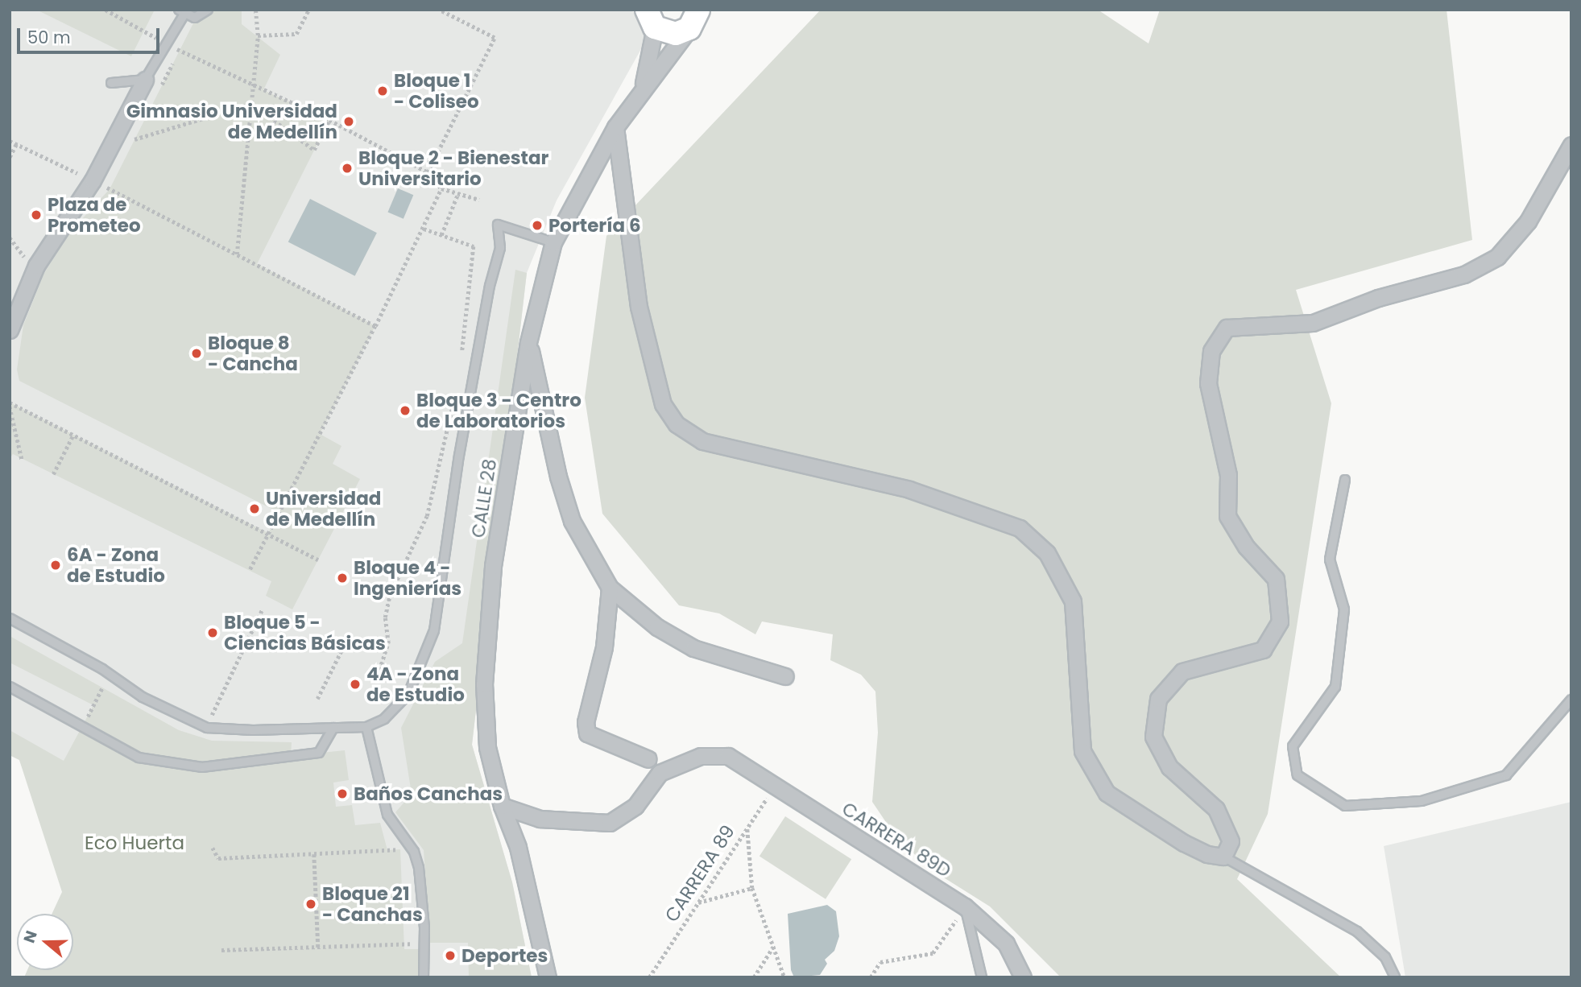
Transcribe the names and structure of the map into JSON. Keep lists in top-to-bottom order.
{
  "streets": {
    "street": ["CALLE 28", "CARRERA 89D"],
    "path": ["CARRERA 89"]
  },
  "crossings": [
    ["CALLE 28", "CARRERA 89D"],
    ["CARRERA 89D", "CARRERA 89"]
  ],
  "parks": ["Eco Huerta"],
  "places": [
    "Bloque 1 - Coliseo",
    "Gimnasio Universidad de Medellín",
    "Bloque 2 - Bienestar Universitario",
    "Plaza de Prometeo",
    "Portería 6",
    "Bloque 8 - Cancha",
    "Bloque 3 - Centro de Laboratorios",
    "Universidad de Medellín",
    "6A - Zona de Estudio",
    "Bloque 4 - Ingenierías",
    "Bloque 5 - Ciencias Básicas",
    "4A - Zona de Estudio",
    "Baños Canchas",
    "Bloque 21 - Canchas",
    "Deportes"
  ],
  "scale_bar": "50 m",
  "north": "left"
}
